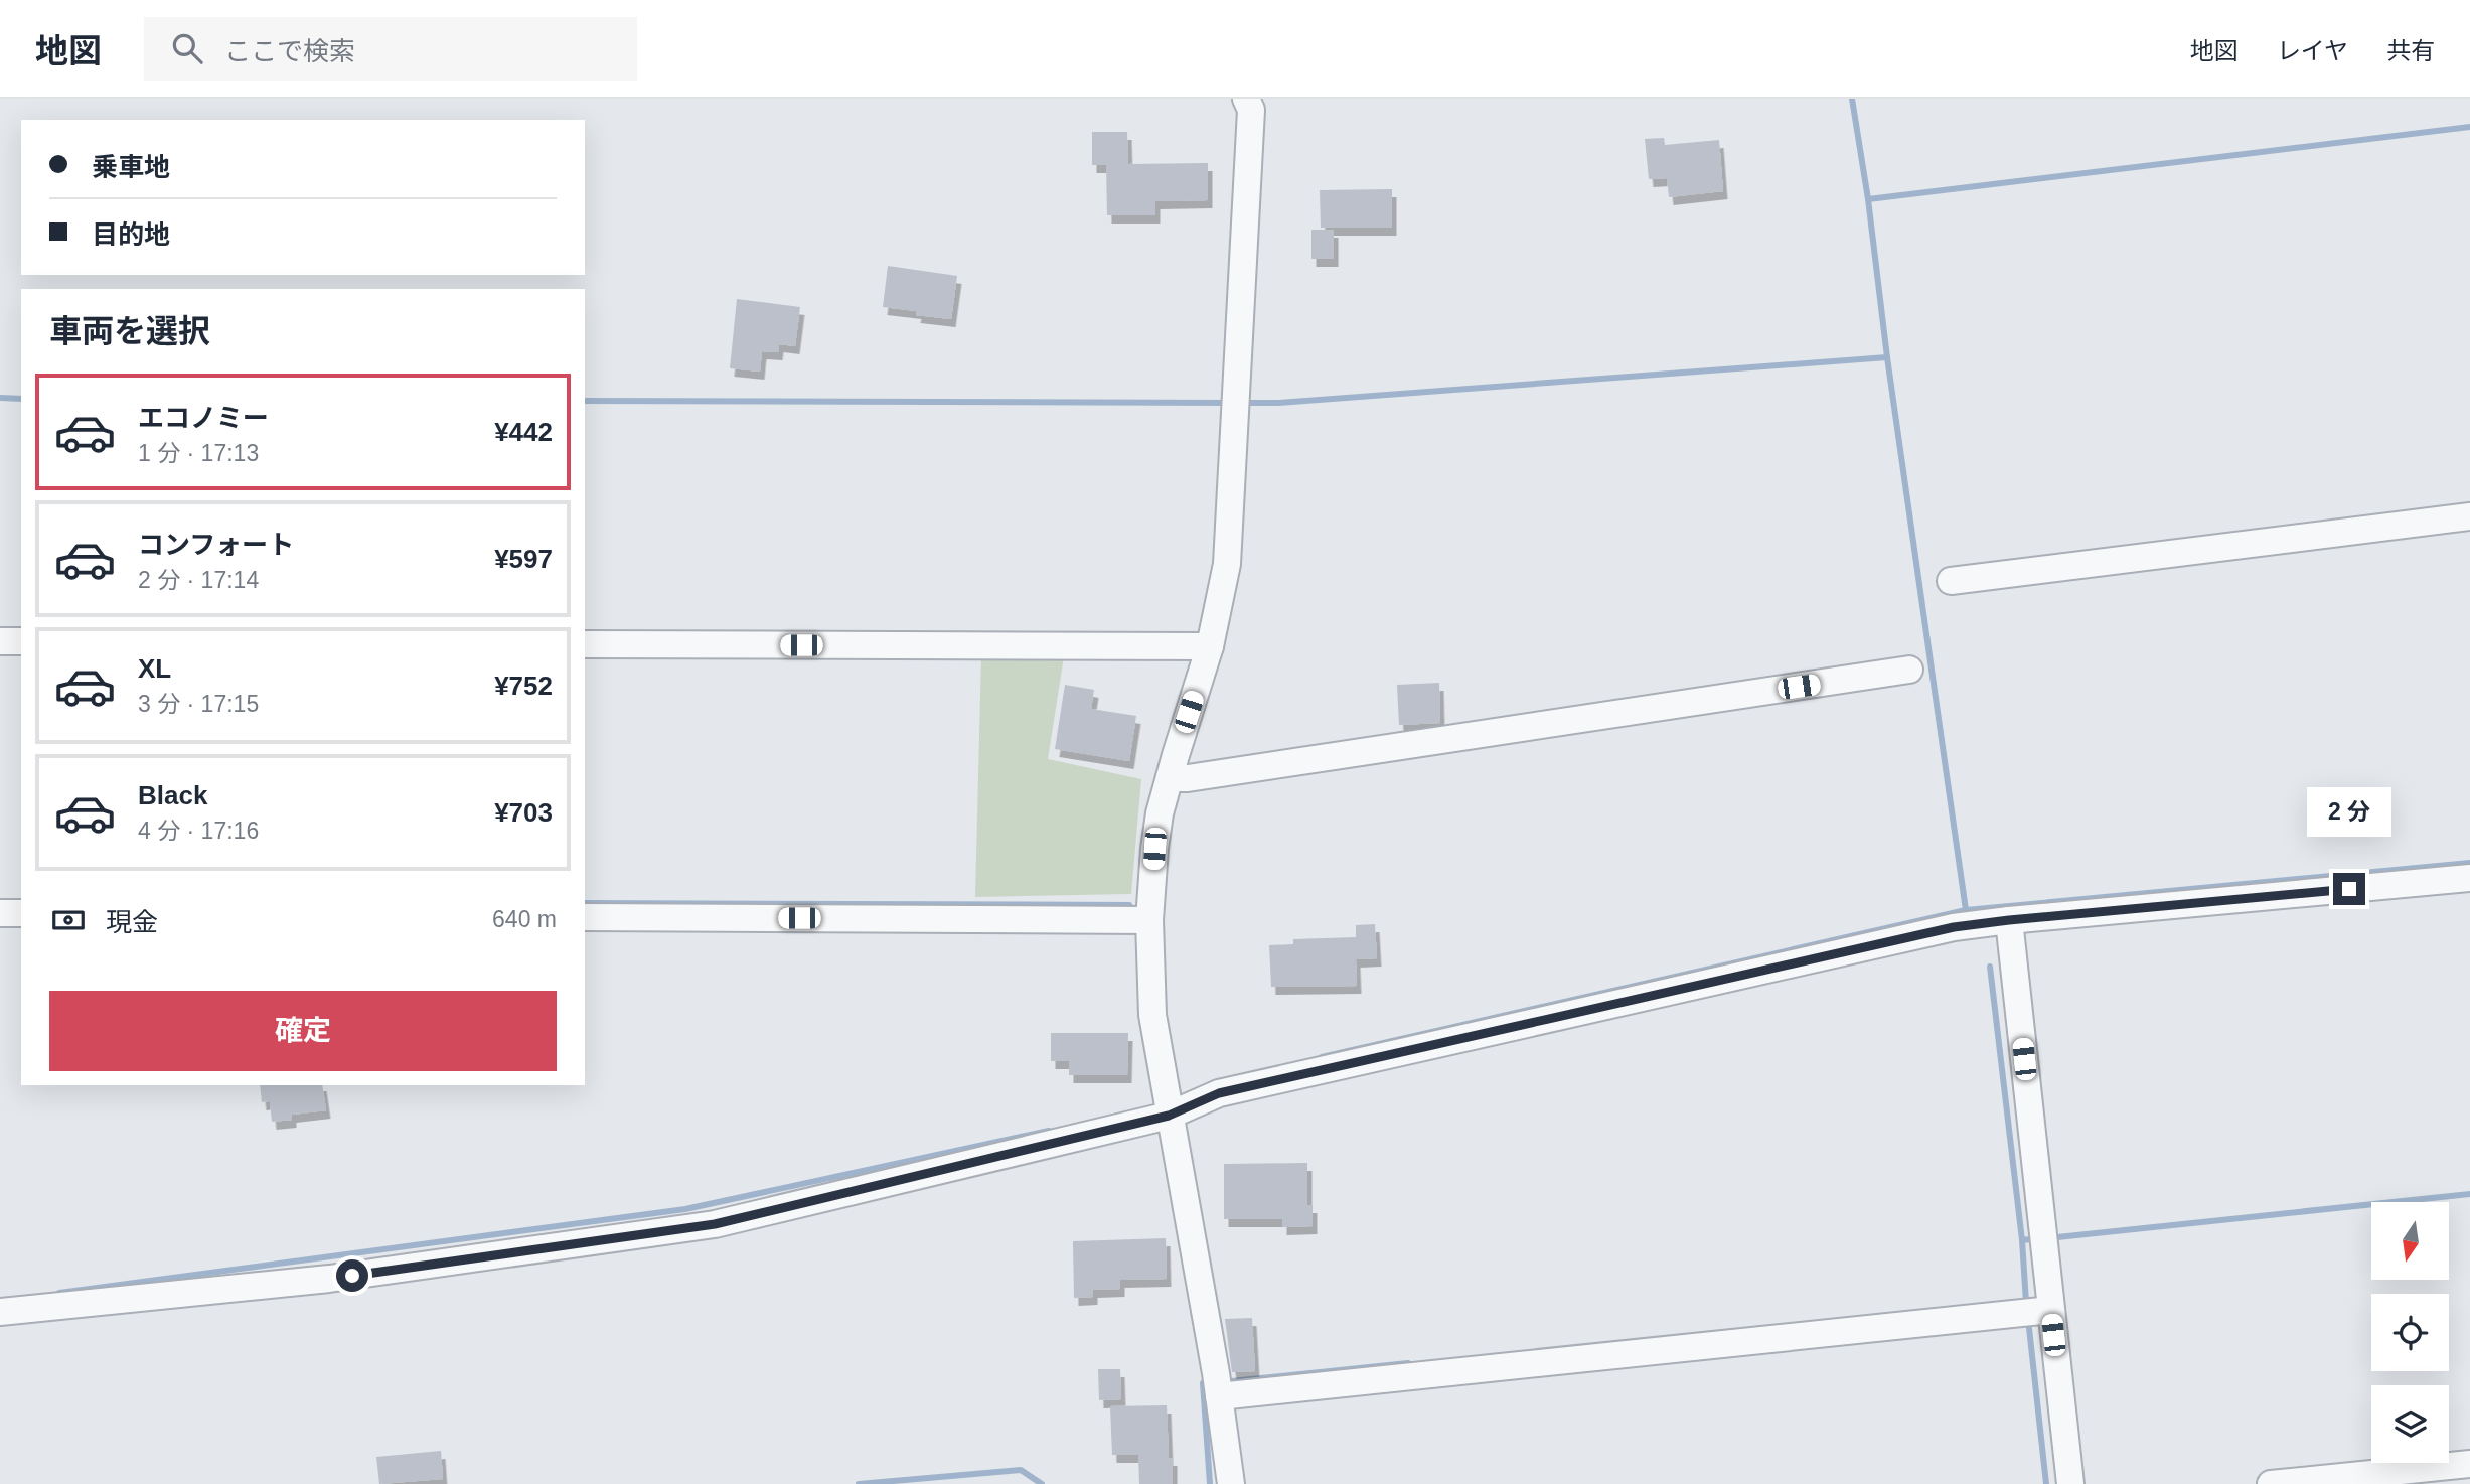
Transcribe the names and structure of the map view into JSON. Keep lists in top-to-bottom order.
{
  "north": "bottom",
  "page": {
    "header": "地図",
    "search": "ここで検索",
    "nav": ["地図", "レイヤ", "共有"],
    "banner": ["乗車地", "目的地"],
    "heading": "車両を選択",
    "list": [
      {
        "name": "エコノミー",
        "note": "1 分 · 17:13",
        "value": "¥442"
      },
      {
        "name": "コンフォート",
        "note": "2 分 · 17:14",
        "value": "¥597"
      },
      {
        "name": "XL",
        "note": "3 分 · 17:15",
        "value": "¥752"
      },
      {
        "name": "Black",
        "note": "4 分 · 17:16",
        "value": "¥703"
      }
    ],
    "bubble": "2 分",
    "pay": ["現金", "640 m"],
    "buttons": "確定"
  }
}
